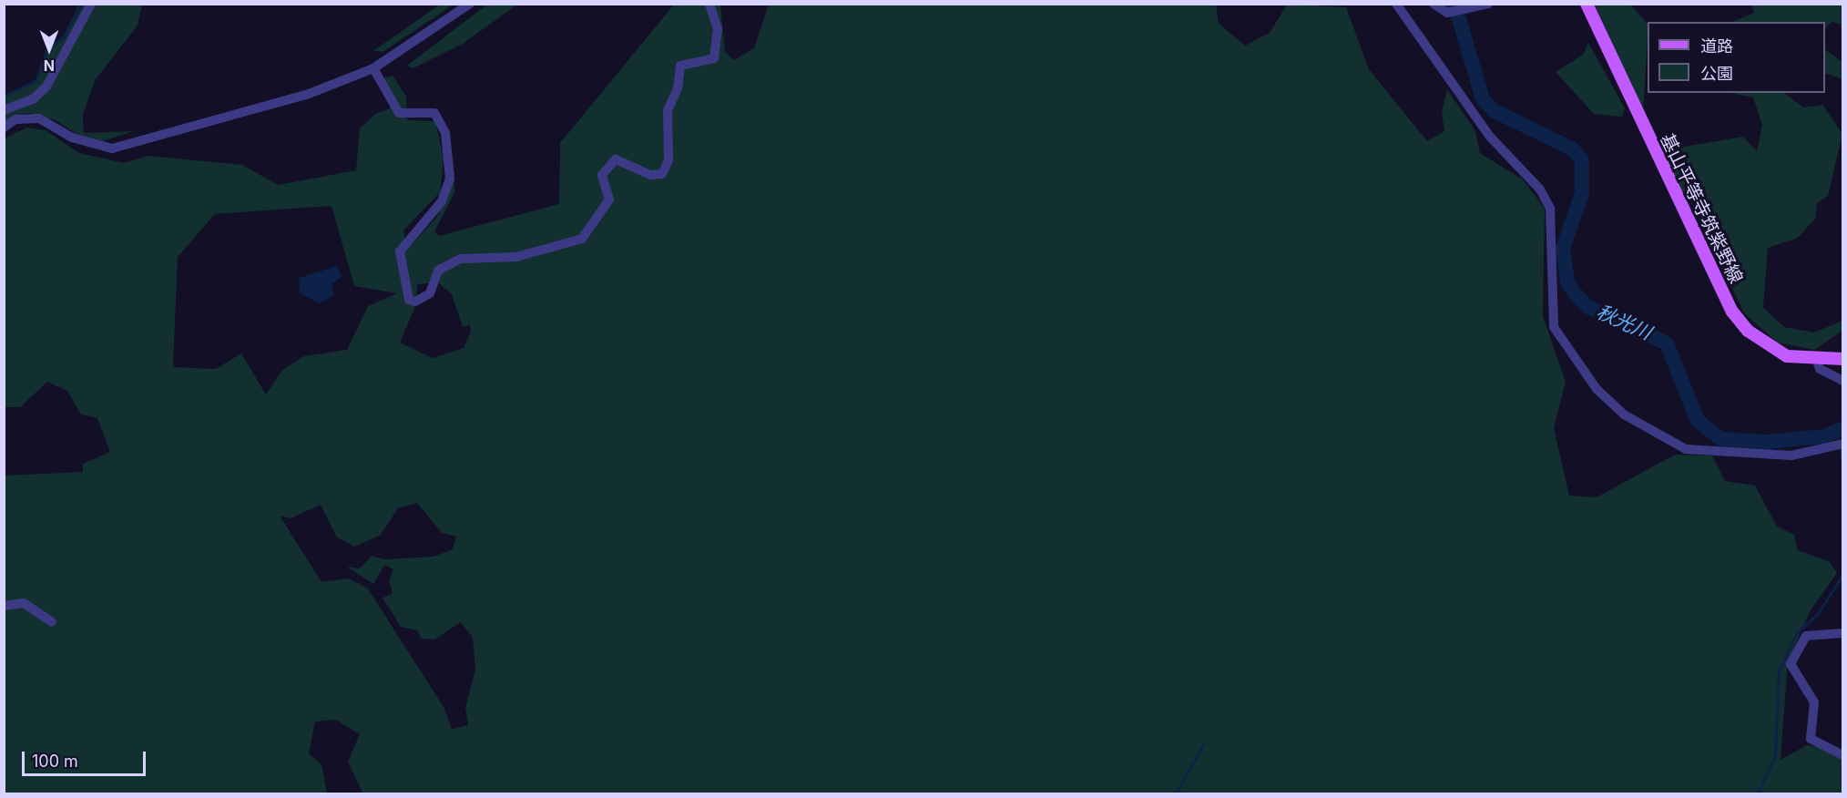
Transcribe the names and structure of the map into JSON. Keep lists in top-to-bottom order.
{
  "streets": {
    "main road": ["基山平等寺筑紫野線"]
  },
  "water": ["秋光川"],
  "legend": ["道路", "公園"],
  "scale_bar": "100 m",
  "north": "bottom"
}
